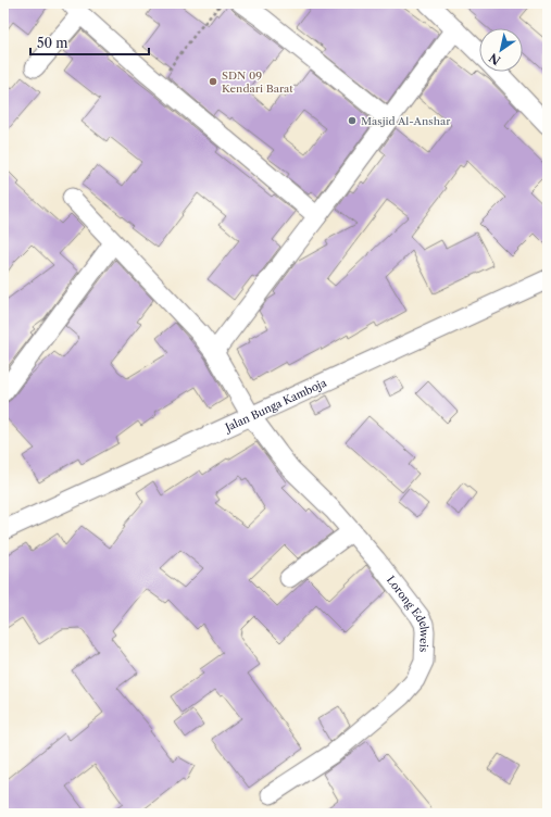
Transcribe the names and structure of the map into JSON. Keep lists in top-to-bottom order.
{
  "streets": {
    "street": ["Jalan Bunga Kamboja", "Lorong Edelweis"]
  },
  "crossings": [
    ["Jalan Bunga Kamboja", "Lorong Edelweis"]
  ],
  "places": ["SDN 09 Kendari Barat", "Masjid Al-Anshar"],
  "scale_bar": "50 m",
  "north": "bottom left"
}
